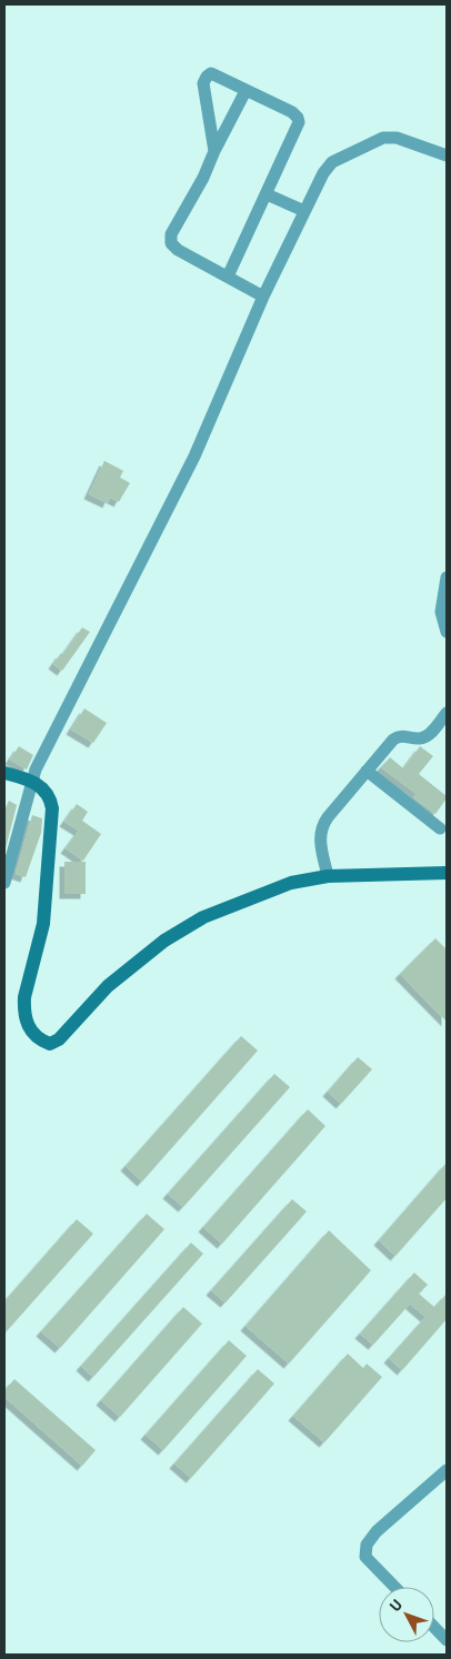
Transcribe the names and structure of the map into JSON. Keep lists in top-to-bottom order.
{
  "north": "top left"
}
